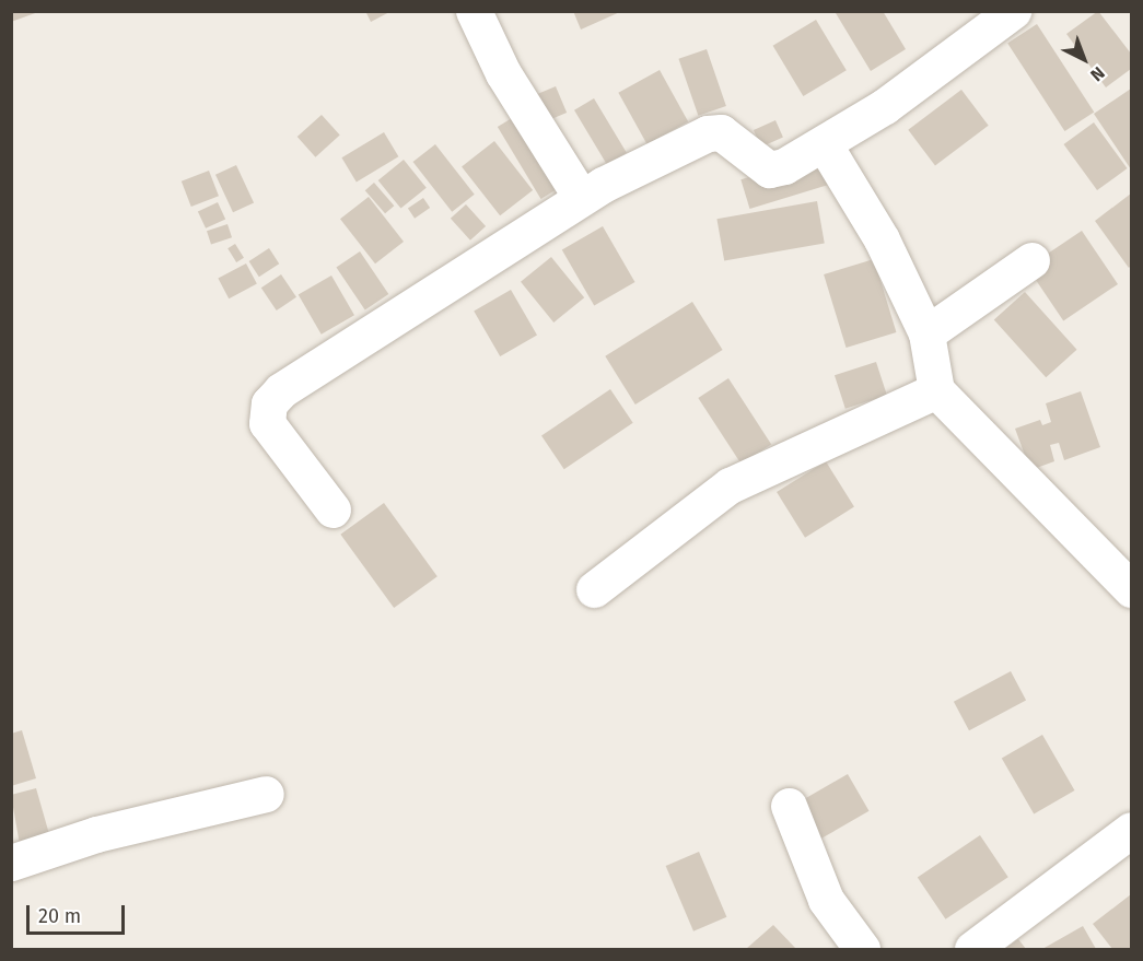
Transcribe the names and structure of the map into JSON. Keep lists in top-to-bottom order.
{
  "scale_bar": "20 m",
  "north": "bottom right"
}
